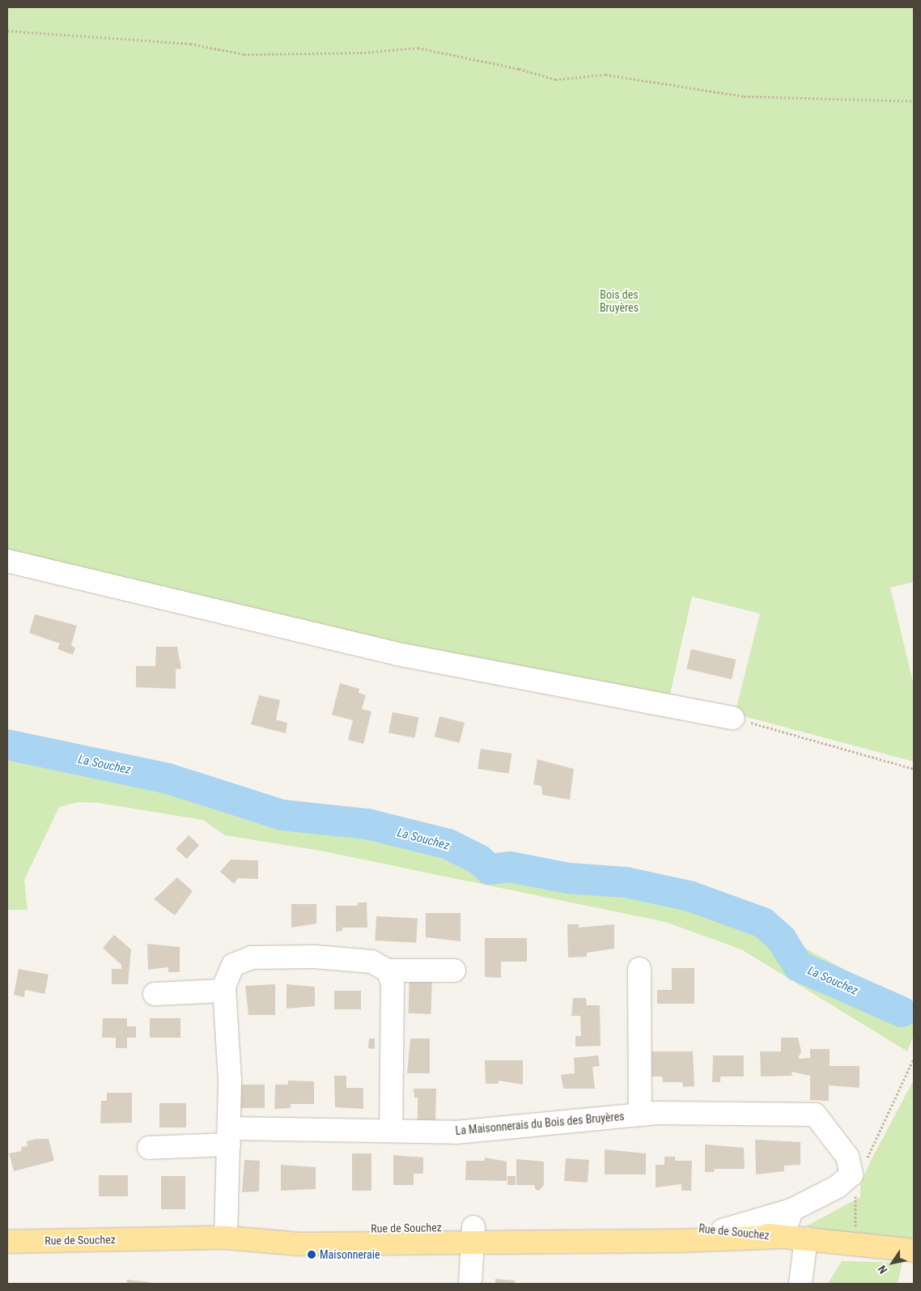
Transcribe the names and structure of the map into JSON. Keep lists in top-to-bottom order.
{
  "streets": {
    "main road": ["Rue de Souchez"],
    "street": ["La Maisonnerais du Bois des Bruyères"]
  },
  "water": ["La Souchez"],
  "parks": ["Bois des Bruyères"],
  "places": ["Maisonneraie"],
  "north": "bottom left"
}
